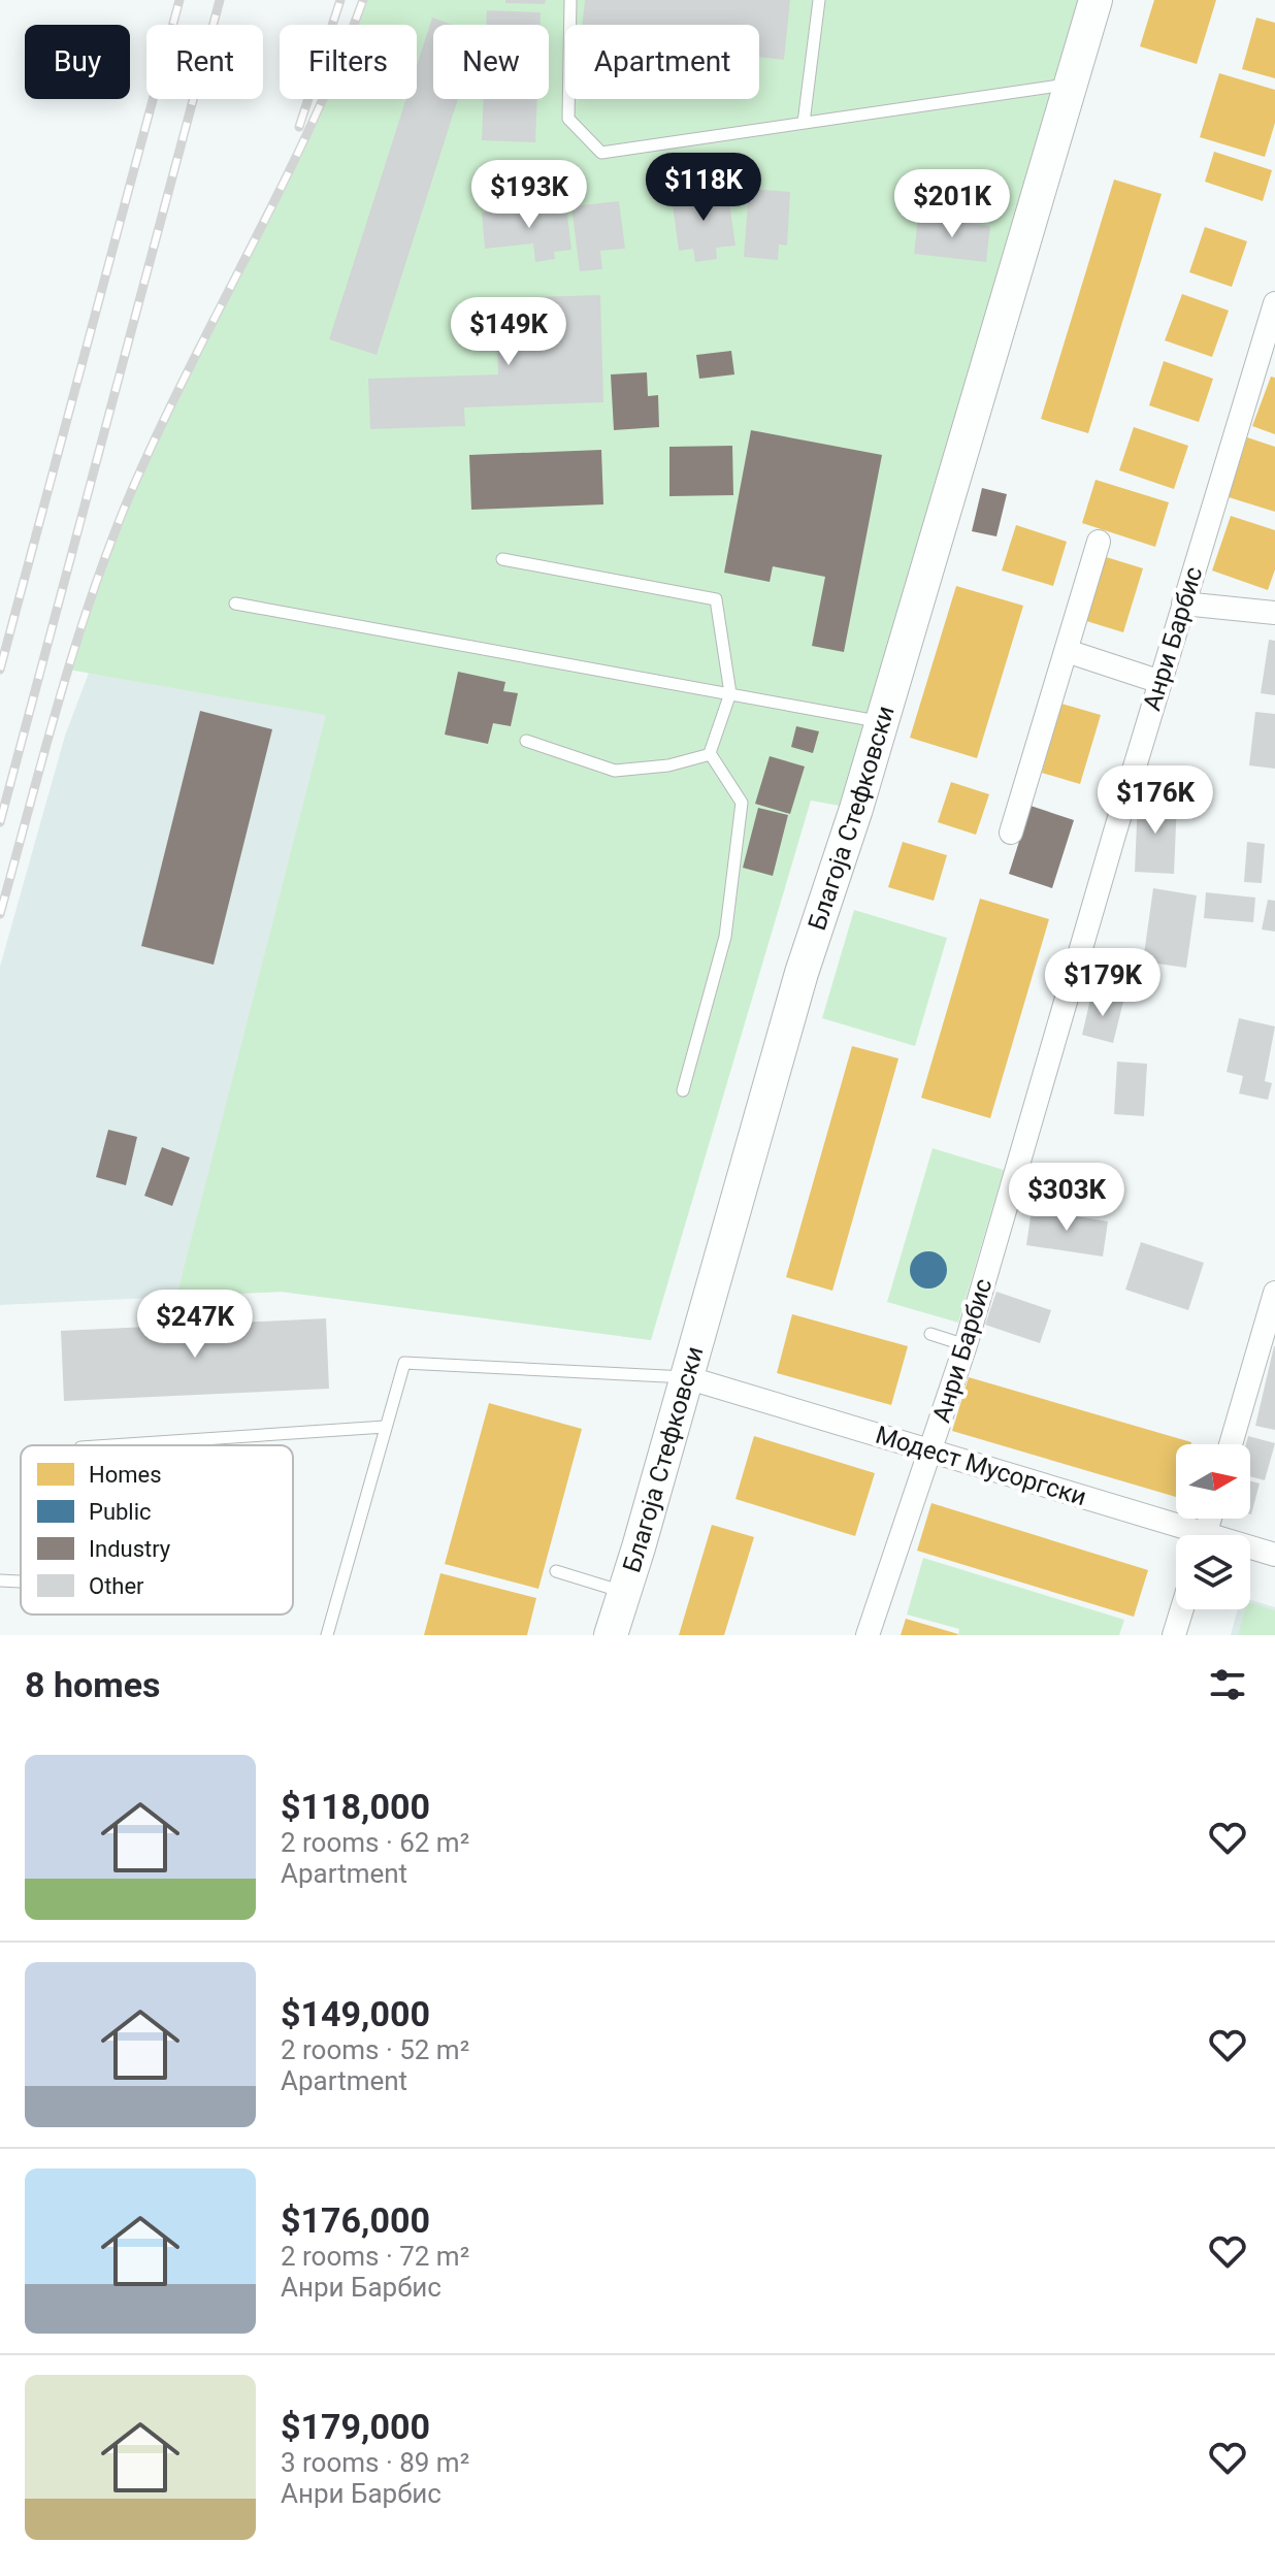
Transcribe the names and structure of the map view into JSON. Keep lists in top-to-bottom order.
{
  "streets": {
    "main road": ["Благоја Стефковски"],
    "street": ["Анри Барбис", "Модест Мусоргски"]
  },
  "crossings": [
    ["Анри Барбис", "Модест Мусоргски"],
    ["Благоја Стефковски", "Модест Мусоргски"]
  ],
  "legend": [
    "Homes",
    "Public",
    "Industry",
    "Other"
  ],
  "north": "right",
  "page": {
    "chip": [
      "Buy",
      "Rent",
      "Filters",
      "New",
      "Apartment"
    ],
    "price": [
      "$118K",
      "$193K",
      "$201K",
      "$149K",
      "$176K",
      "$179K",
      "$303K",
      "$247K"
    ],
    "heading": "8 homes",
    "list": [
      {
        "name": "$118,000",
        "note": "2 rooms · 62 m² · Apartment"
      },
      {
        "name": "$149,000",
        "note": "2 rooms · 52 m² · Apartment"
      },
      {
        "name": "$176,000",
        "note": "2 rooms · 72 m² · Анри Барбис"
      },
      {
        "name": "$179,000",
        "note": "3 rooms · 89 m² · Анри Барбис"
      }
    ]
  }
}
